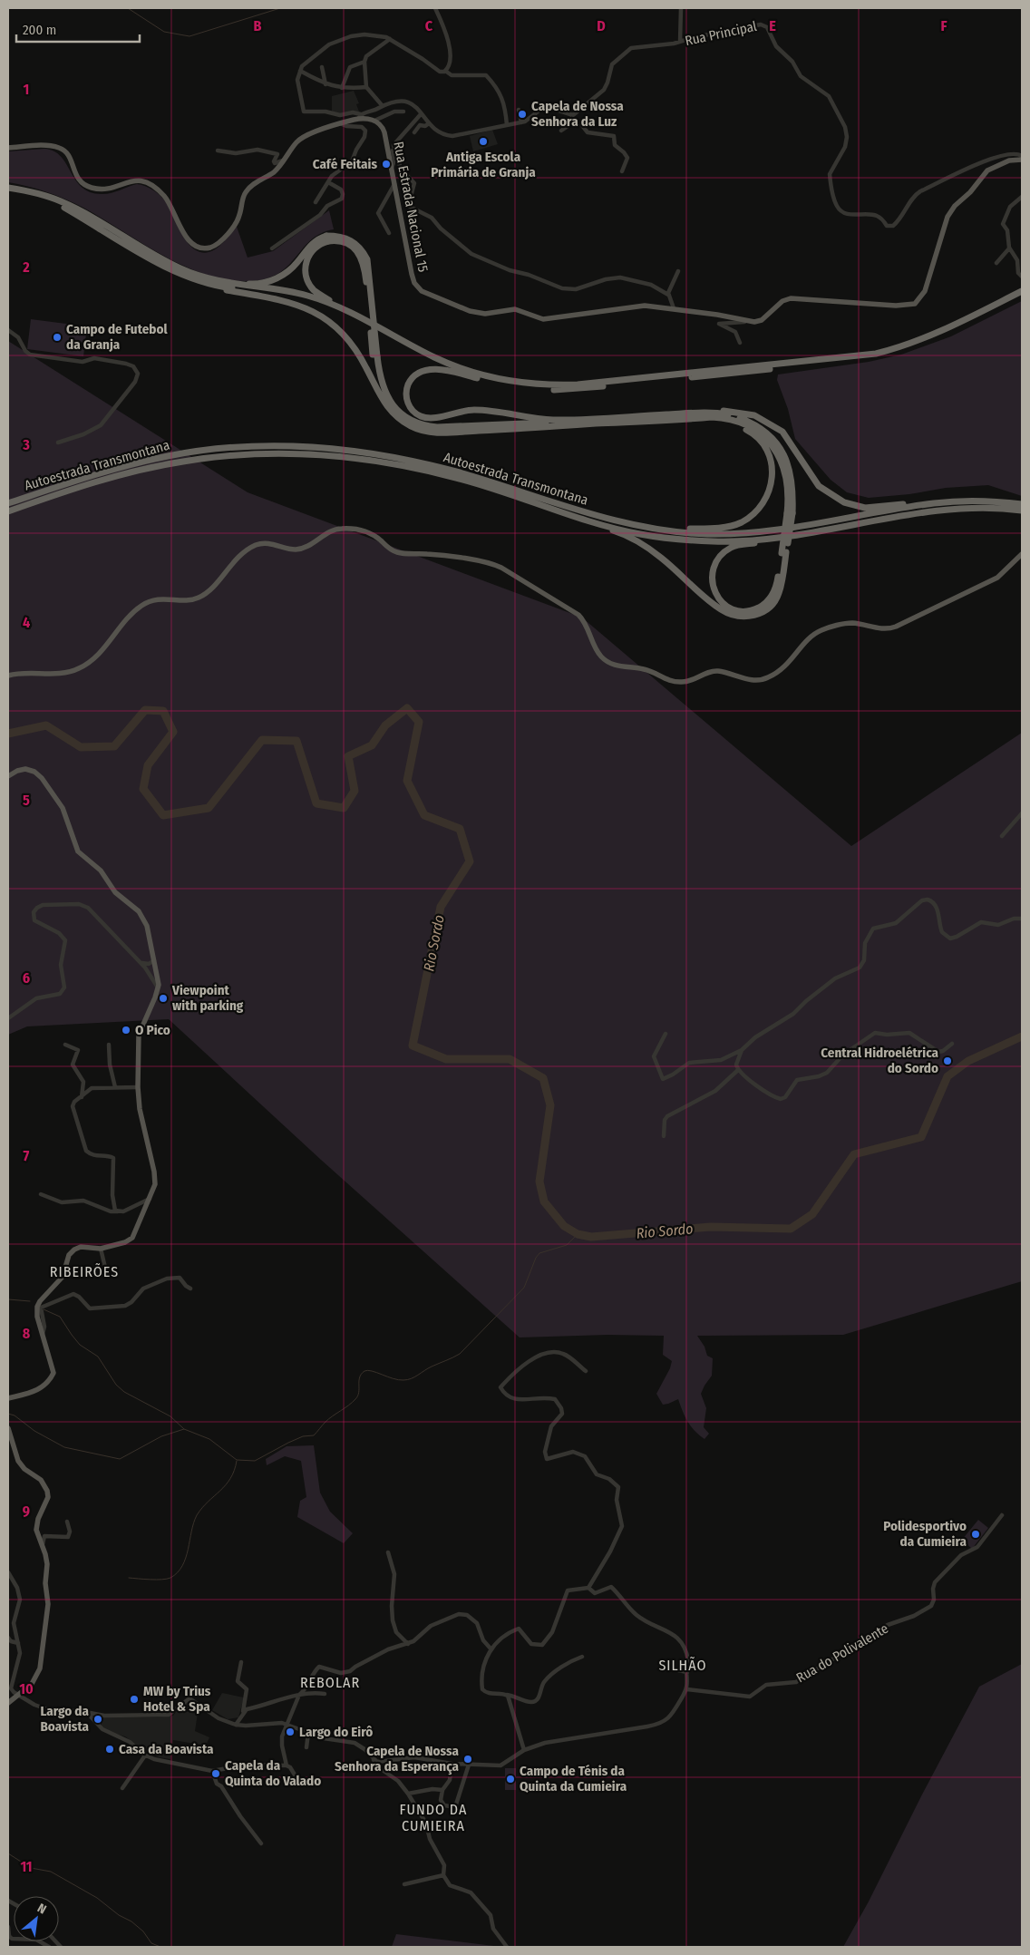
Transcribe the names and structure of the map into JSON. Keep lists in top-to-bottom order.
{
  "streets": {
    "highway": ["Autoestrada Transmontana"],
    "main road": ["Rua Estrada Nacional 15"],
    "street": ["Rua Principal", "Rua do Polivalente"]
  },
  "districts": [
    "RIBEIRÕES",
    "SILHÃO",
    "REBOLAR",
    "FUNDO DA CUMIEIRA"
  ],
  "water": ["Rio Sordo"],
  "places": [
    "Capela de Nossa Senhora da Luz",
    "Antiga Escola Primária de Granja",
    "Café Feitais",
    "Campo de Futebol da Granja",
    "Viewpoint with parking",
    "O Pico",
    "Central Hidroelétrica do Sordo",
    "Polidesportivo da Cumieira",
    "MW by Trius Hotel & Spa",
    "Largo da Boavista",
    "Largo do Eirô",
    "Casa da Boavista",
    "Capela de Nossa Senhora da Esperança",
    "Capela da Quinta do Valado",
    "Campo de Ténis da Quinta da Cumieira"
  ],
  "scale_bar": "200 m",
  "north": "top right",
  "grid": {
    "columns": [
      "B",
      "C",
      "D",
      "E",
      "F"
    ],
    "rows": [
      "1",
      "2",
      "3",
      "4",
      "5",
      "6",
      "7",
      "8",
      "9",
      "10",
      "11"
    ]
  }
}
